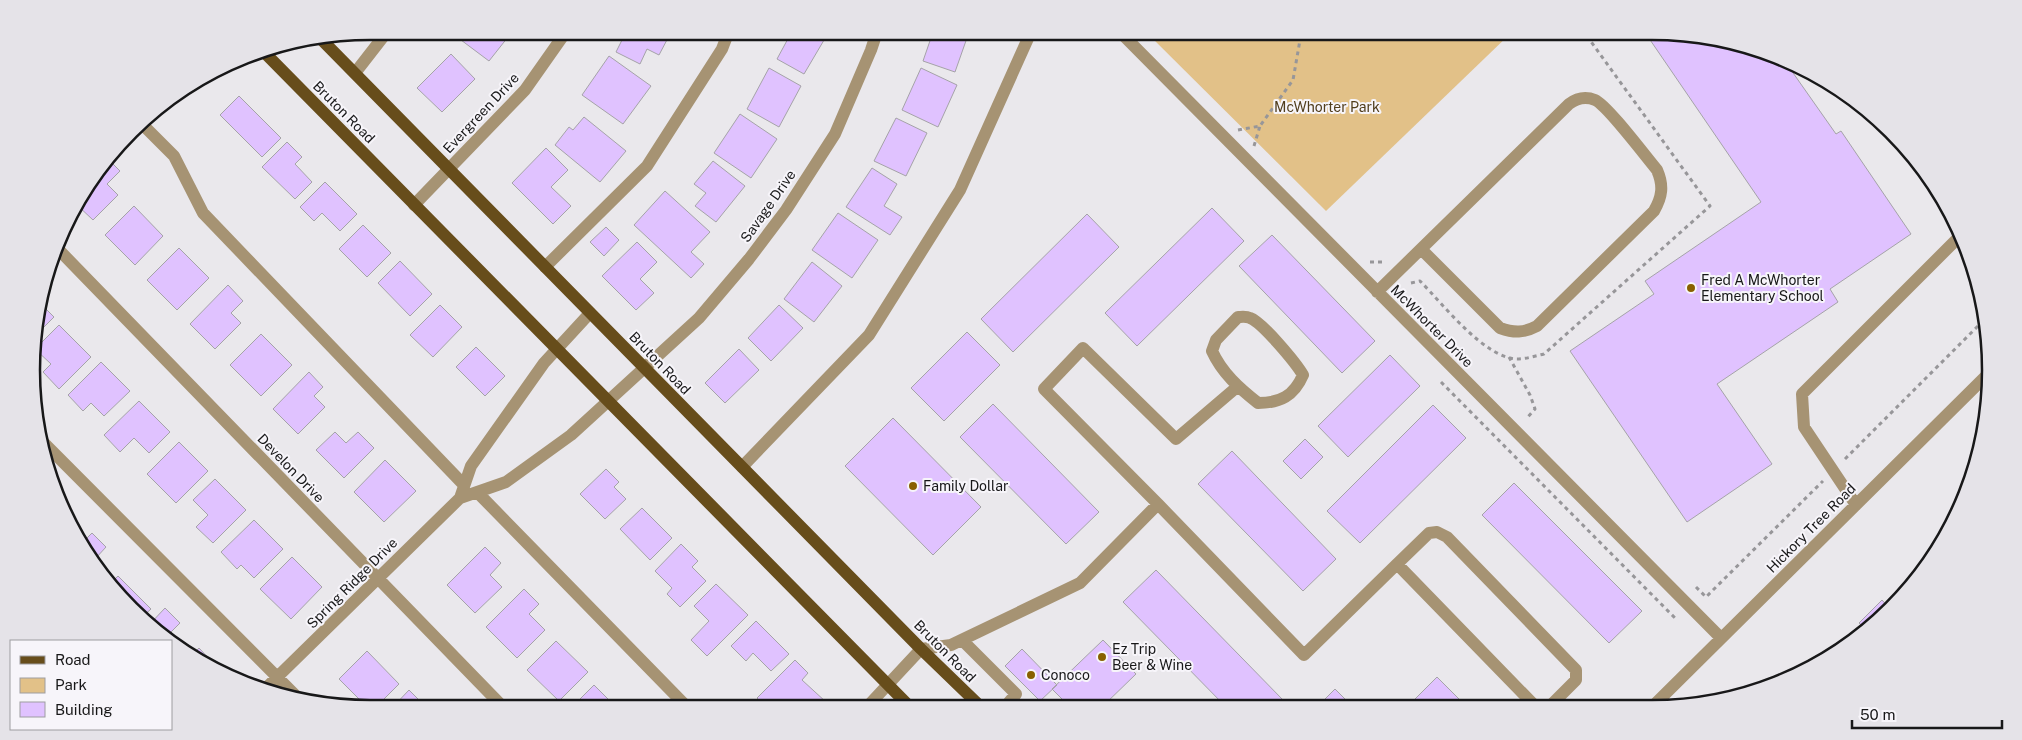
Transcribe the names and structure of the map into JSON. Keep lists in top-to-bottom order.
{
  "streets": {
    "main road": ["Bruton Road"],
    "street": [
      "Evergreen Drive",
      "Savage Drive",
      "McWhorter Drive",
      "Develon Drive",
      "Hickory Tree Road",
      "Spring Ridge Drive"
    ]
  },
  "crossings": [
    ["Bruton Road", "Evergreen Drive"],
    ["Bruton Road", "Savage Drive"],
    ["Bruton Road", "Spring Ridge Drive"],
    ["Savage Drive", "Spring Ridge Drive"],
    ["McWhorter Drive", "Hickory Tree Road"],
    ["Develon Drive", "Spring Ridge Drive"]
  ],
  "parks": ["McWhorter Park"],
  "places": [
    "Fred A McWhorter Elementary School",
    "Family Dollar",
    "Ez Trip Beer & Wine",
    "Conoco"
  ],
  "legend": ["Road", "Park", "Building"],
  "scale_bar": "50 m"
}
